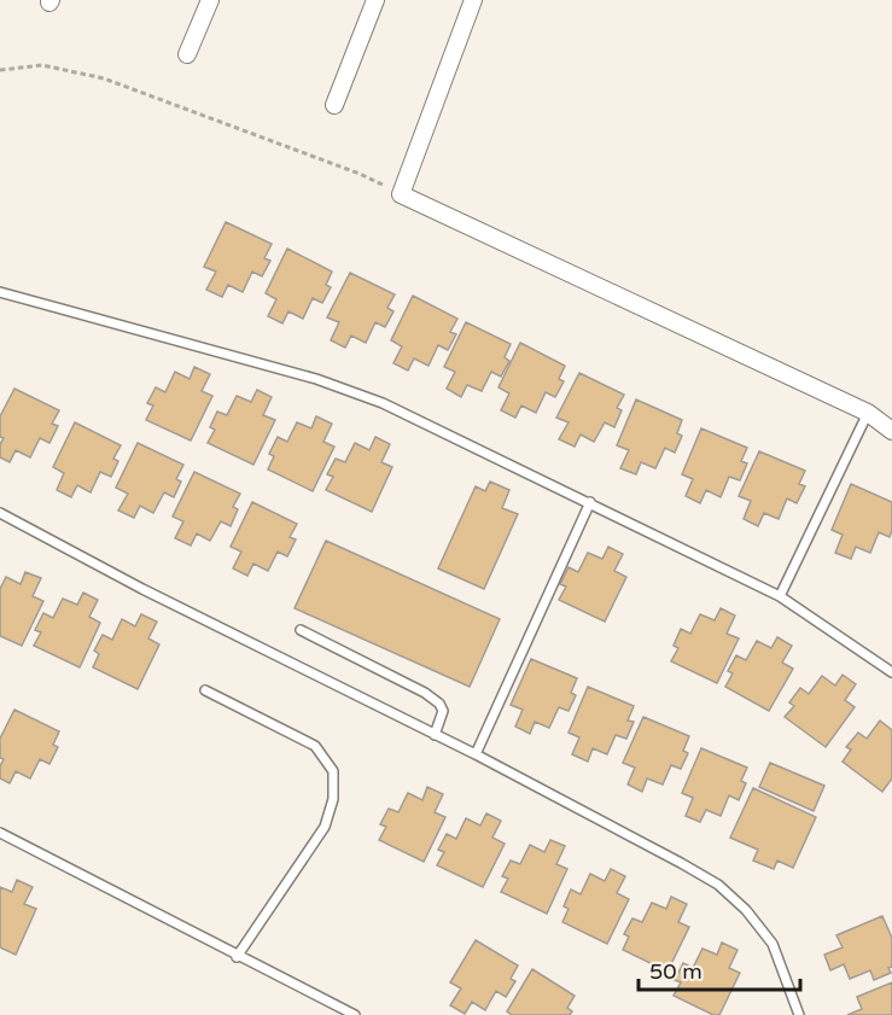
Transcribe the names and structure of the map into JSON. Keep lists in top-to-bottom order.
{
  "scale_bar": "50 m"
}
